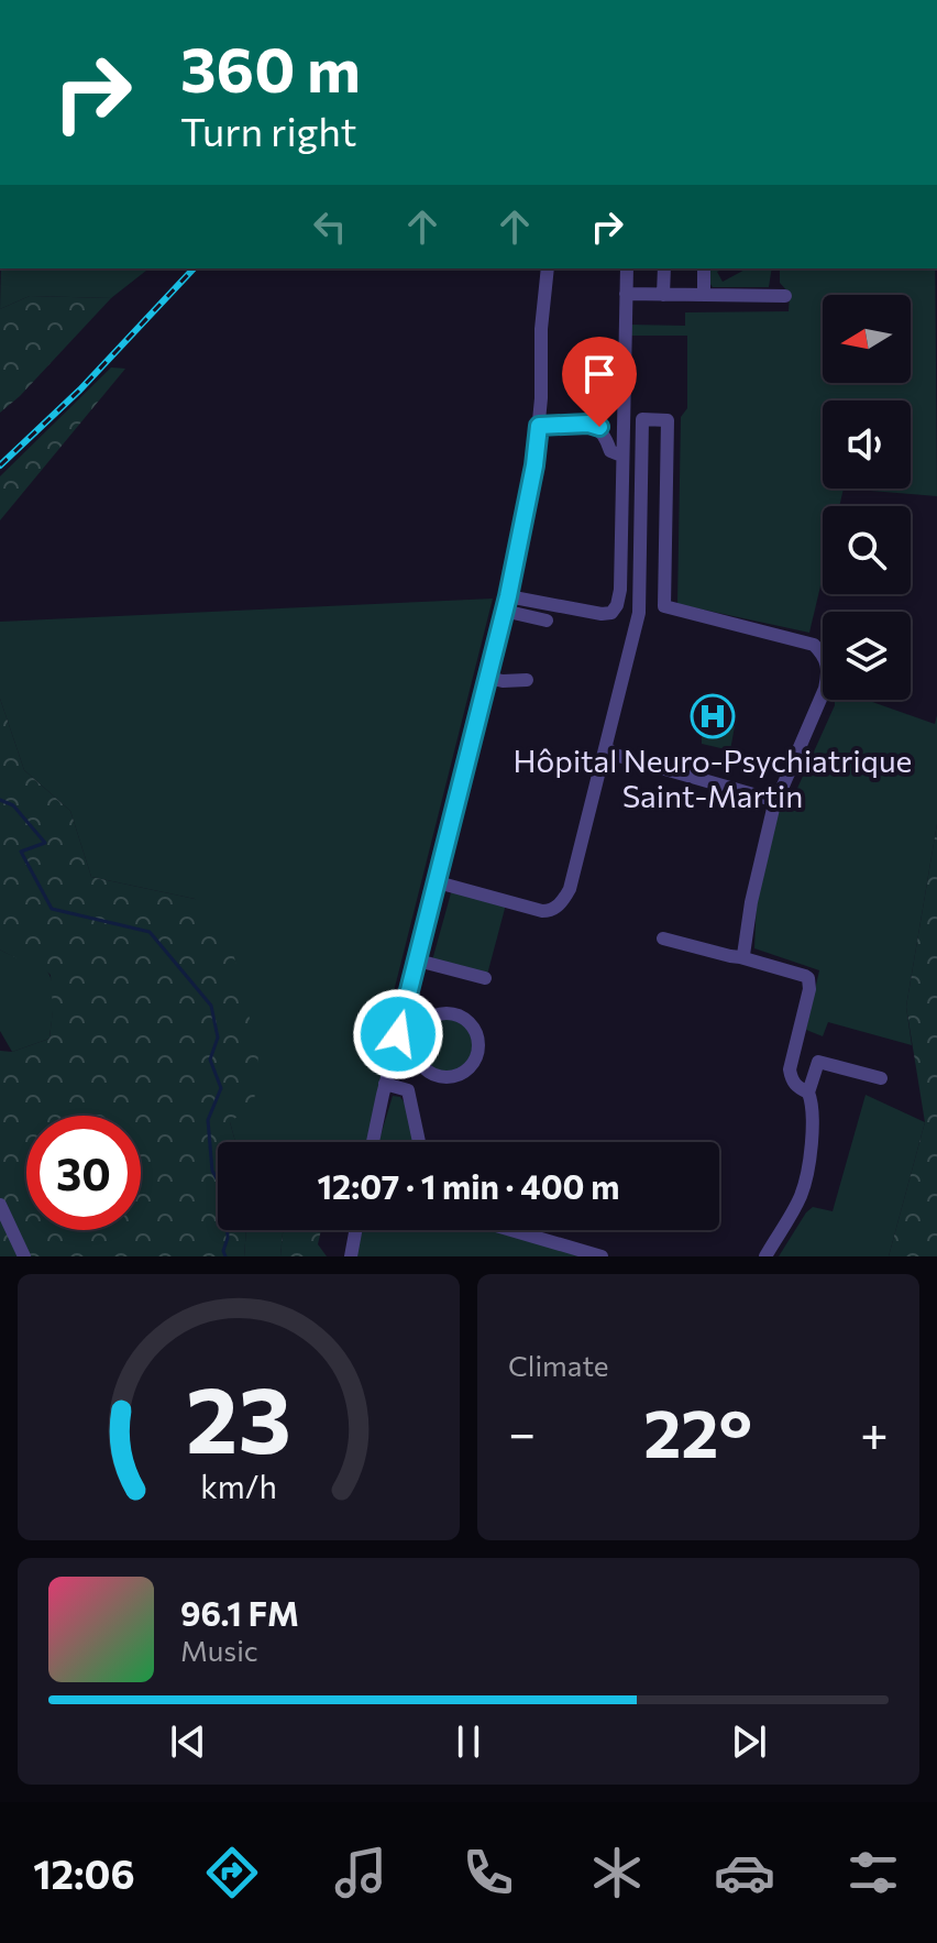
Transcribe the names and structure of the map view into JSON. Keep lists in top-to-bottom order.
{
  "places": {
    "hospital": ["Hôpital Neuro-Psychiatrique Saint-Martin"]
  },
  "north": "left",
  "page": {
    "turn": ["360 m", "Turn right"],
    "limit": "30",
    "trip": "12:07 · 1 min · 400 m",
    "tile": "Climate",
    "heat": ["−", "22°", "+"],
    "song": ["96.1 FM", "Music"],
    "tabs": "12:06",
    "gauge": ["23", "km/h"]
  }
}
